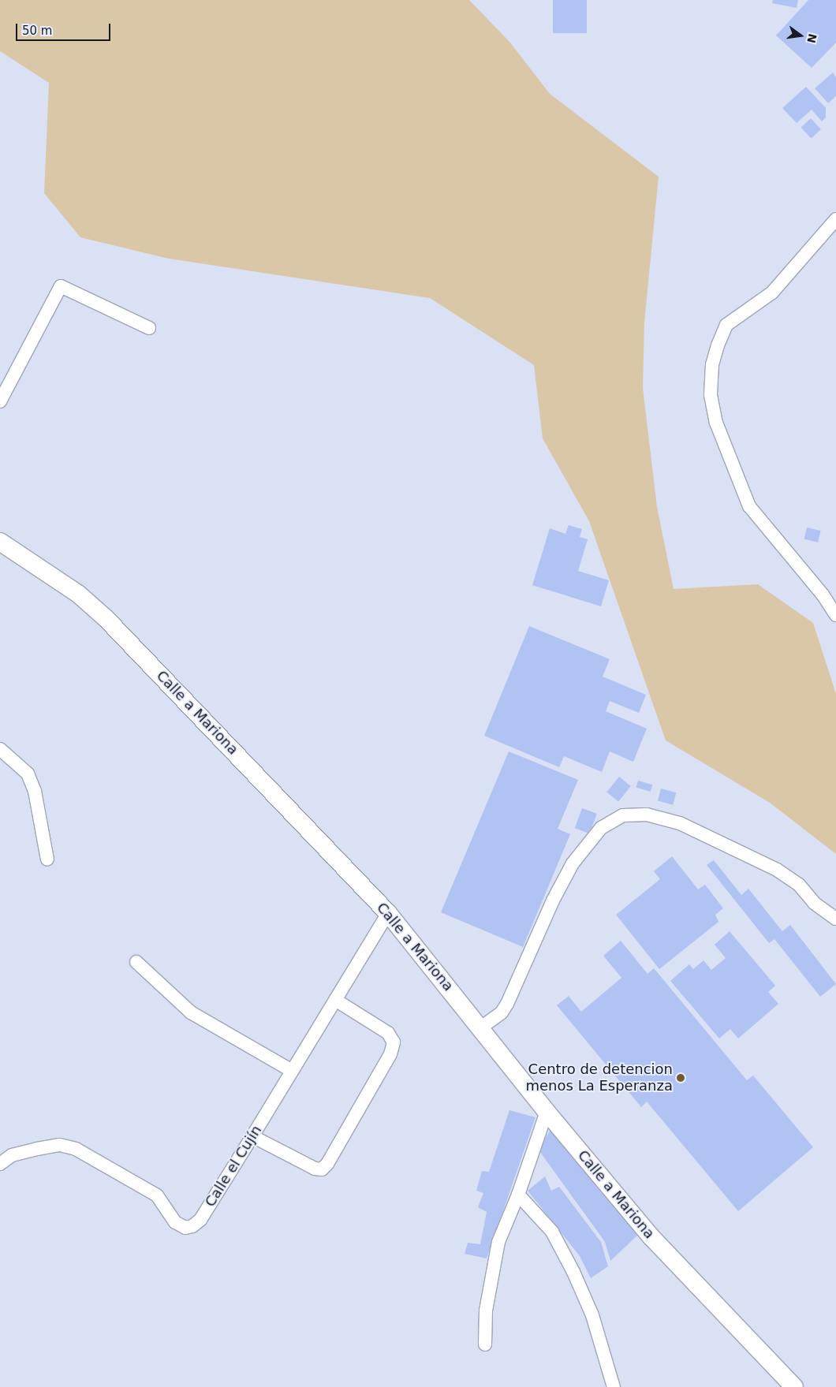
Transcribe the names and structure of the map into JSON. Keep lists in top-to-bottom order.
{
  "streets": {
    "main road": ["Calle a Mariona"],
    "street": ["Calle el Cujín"]
  },
  "crossings": [
    ["Calle a Mariona", "Calle el Cujín"]
  ],
  "places": ["Centro de detencion menos La Esperanza"],
  "scale_bar": "50 m",
  "north": "right"
}
